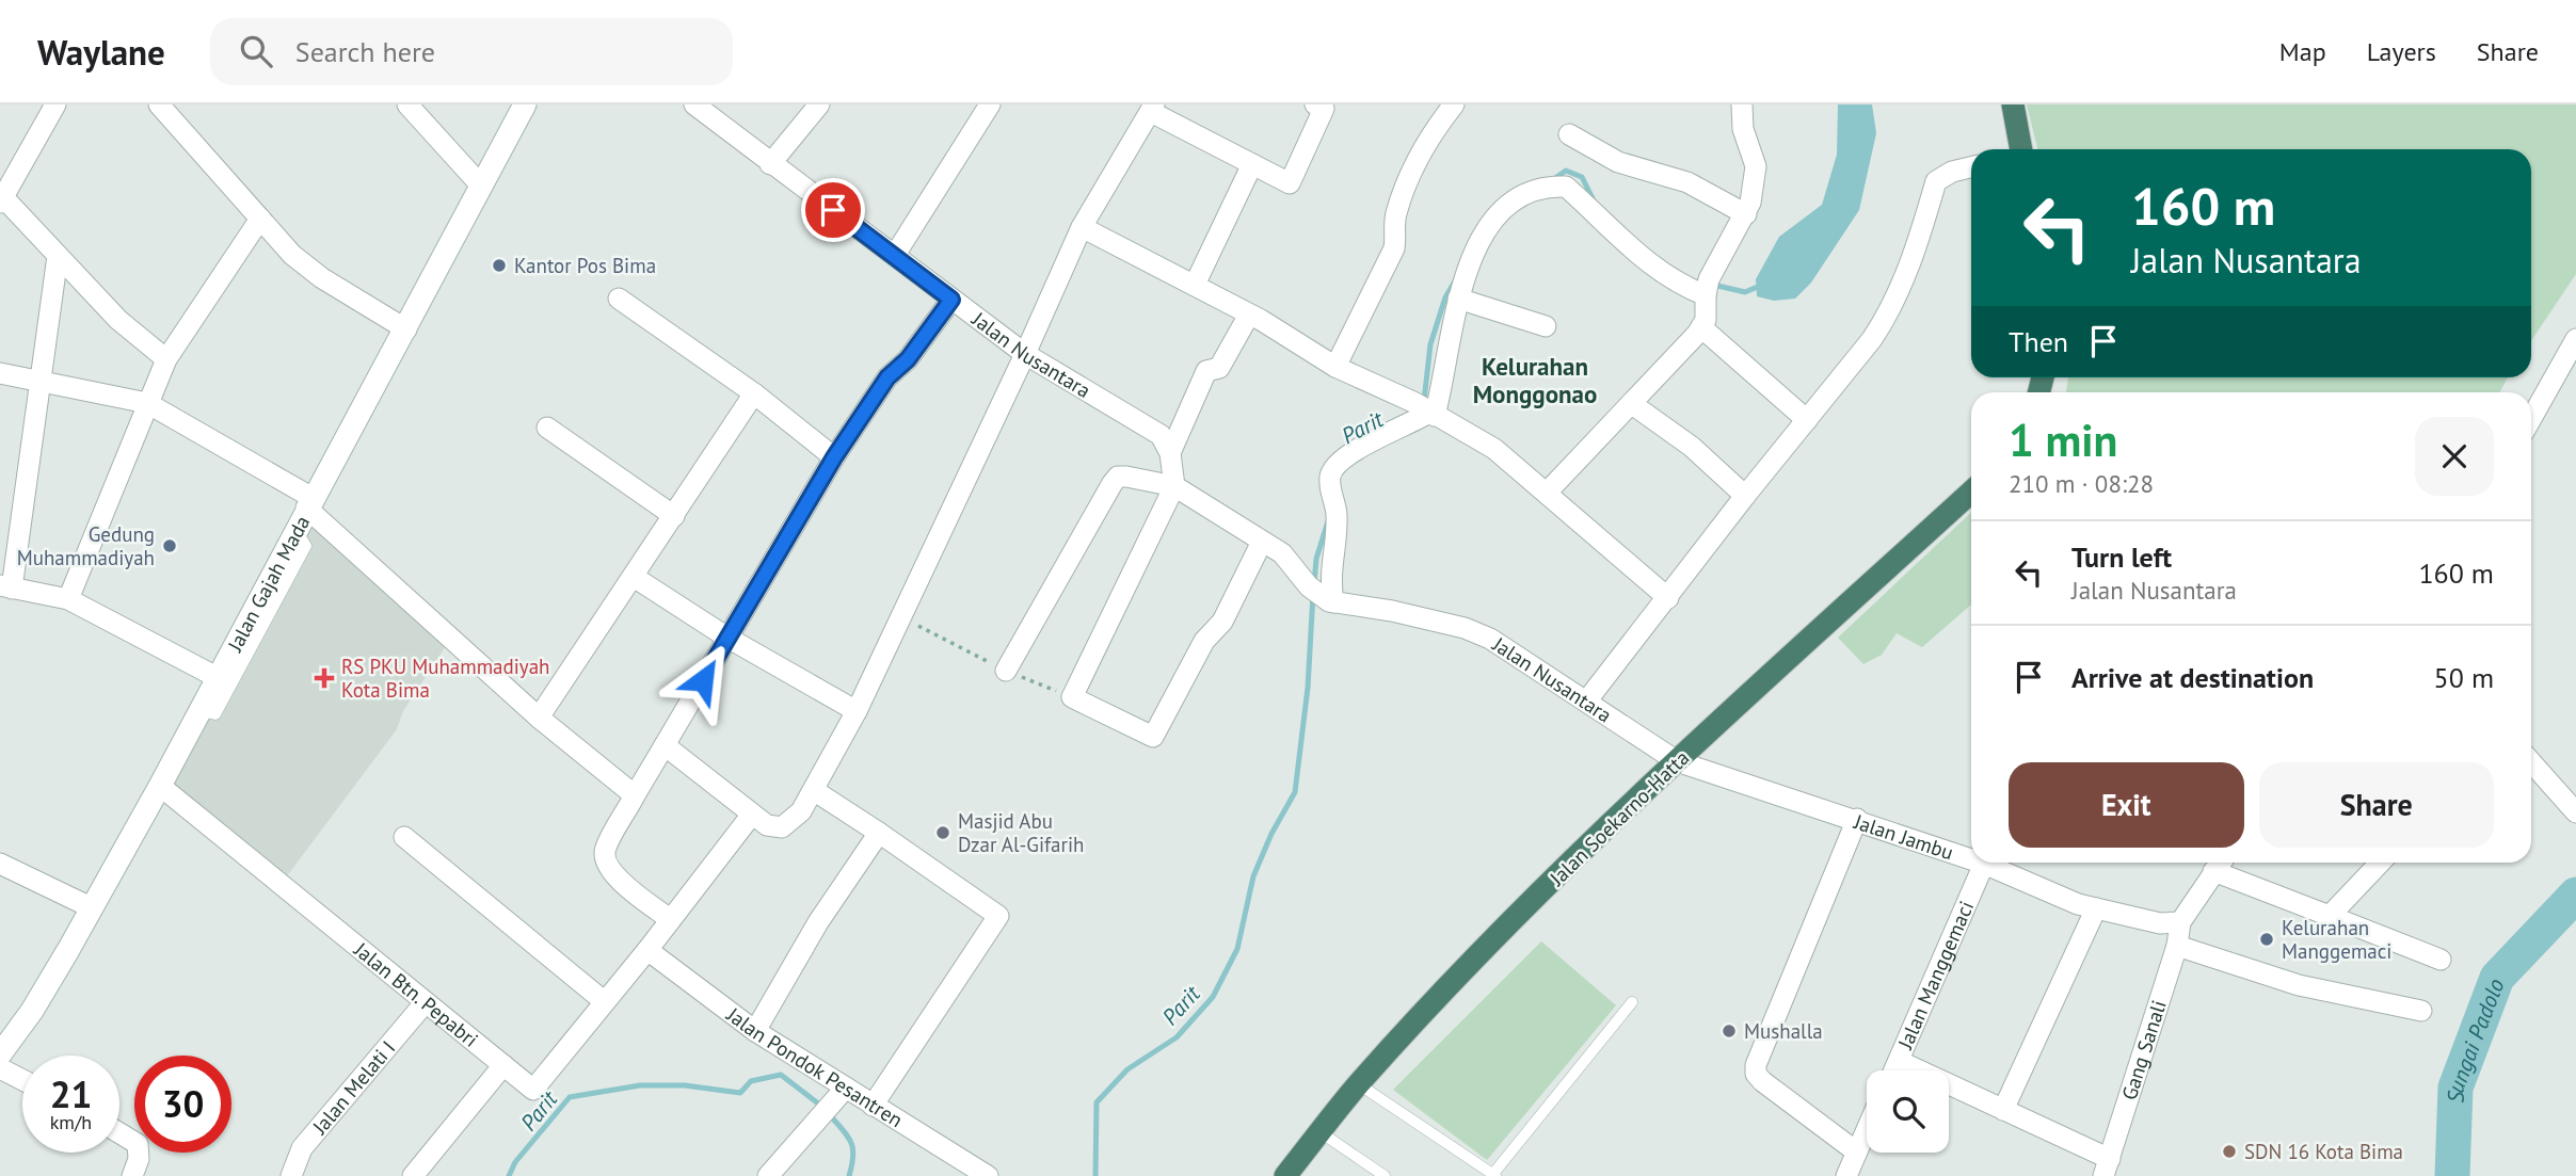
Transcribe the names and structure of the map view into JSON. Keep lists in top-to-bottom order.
{
  "streets": {
    "highway": ["Jalan Soekarno-Hatta"],
    "main road": ["Jalan Gajah Mada"],
    "street": [
      "Jalan Nusantara",
      "Jalan Jambu",
      "Jalan Manggemaci",
      "Jalan Btn. Pepabri",
      "Gang Sanali",
      "Jalan Pondok Pesantren",
      "Jalan Melati I"
    ]
  },
  "crossings": [
    ["Jalan Nusantara", "Jalan Soekarno-Hatta"],
    ["Jalan Nusantara", "Jalan Jambu"],
    ["Jalan Gajah Mada", "Jalan Btn. Pepabri"],
    ["Jalan Soekarno-Hatta", "Jalan Jambu"],
    ["Jalan Jambu", "Jalan Manggemaci"],
    ["Jalan Jambu", "Gang Sanali"],
    ["Jalan Btn. Pepabri", "Jalan Pondok Pesantren"],
    ["Jalan Btn. Pepabri", "Jalan Melati I"]
  ],
  "districts": ["Kelurahan Monggonao"],
  "water": ["Parit", "Sungai Padolo"],
  "places": {
    "other": [
      "Kantor Pos Bima",
      "Gedung Muhammadiyah",
      "Masjid Abu Dzar Al-Gifarih",
      "Kelurahan Manggemaci",
      "Mushalla",
      "SDN 16 Kota Bima"
    ],
    "health": ["RS PKU Muhammadiyah Kota Bima"]
  },
  "page": {
    "header": "Waylane",
    "search": "Search here",
    "nav": ["Map", "Layers", "Share"],
    "turn": ["160 m", "Jalan Nusantara"],
    "then": "Then",
    "heading": ["1 min", "210 m · 08:28"],
    "list": [
      {
        "name": "Turn left",
        "note": "Jalan Nusantara",
        "value": "160 m"
      },
      {
        "name": "Arrive at destination",
        "value": "50 m"
      }
    ],
    "buttons": ["Exit", "Share"],
    "speed": "21 km/h",
    "limit": "30"
  }
}
